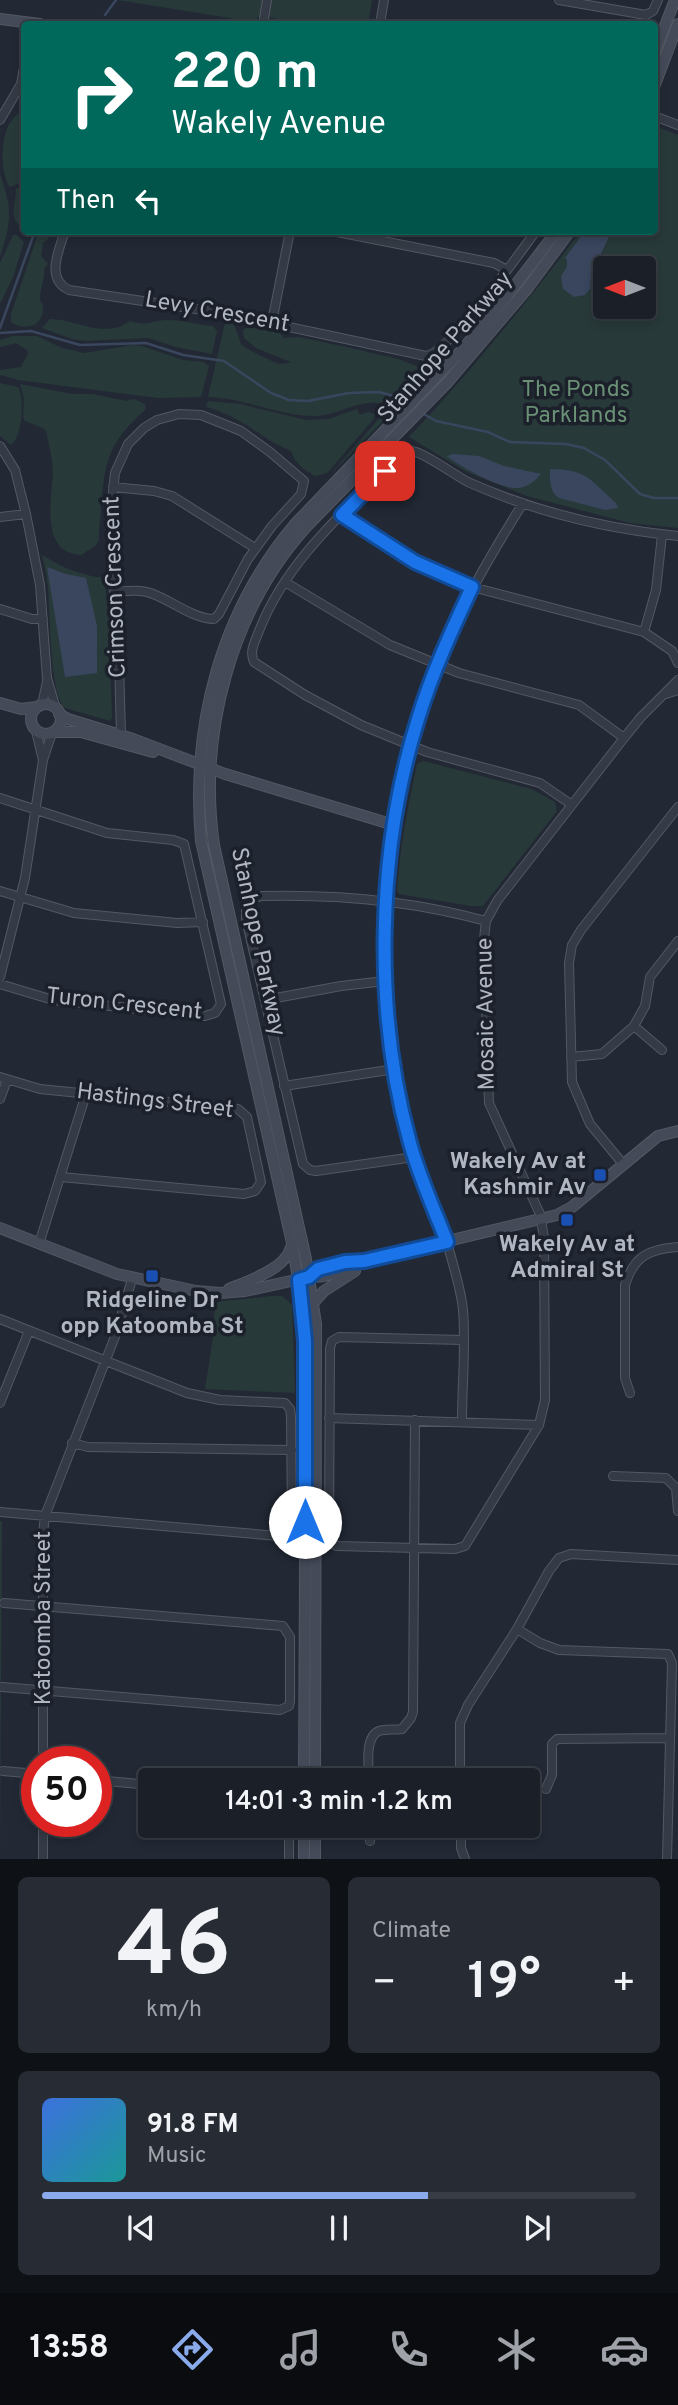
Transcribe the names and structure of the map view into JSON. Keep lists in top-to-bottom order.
{
  "streets": {
    "main road": ["Stanhope Parkway"],
    "street": [
      "Levy Crescent",
      "Crimson Crescent",
      "Turon Crescent",
      "Mosaic Avenue",
      "Hastings Street",
      "Katoomba Street"
    ]
  },
  "parks": ["The Ponds Parklands"],
  "places": {
    "transit": ["Wakely Av at Kashmir Av", "Wakely Av at Admiral St", "Ridgeline Dr opp Katoomba St"]
  },
  "north": "left",
  "page": {
    "turn": ["220 m", "Wakely Avenue"],
    "then": "Then",
    "limit": "50",
    "trip": "14:01 · 3 min · 1.2 km",
    "tile": [
      ["46", "km/h"],
      "Climate"
    ],
    "heat": ["−", "19°", "+"],
    "song": ["91.8 FM", "Music"],
    "tabs": "13:58"
  }
}
